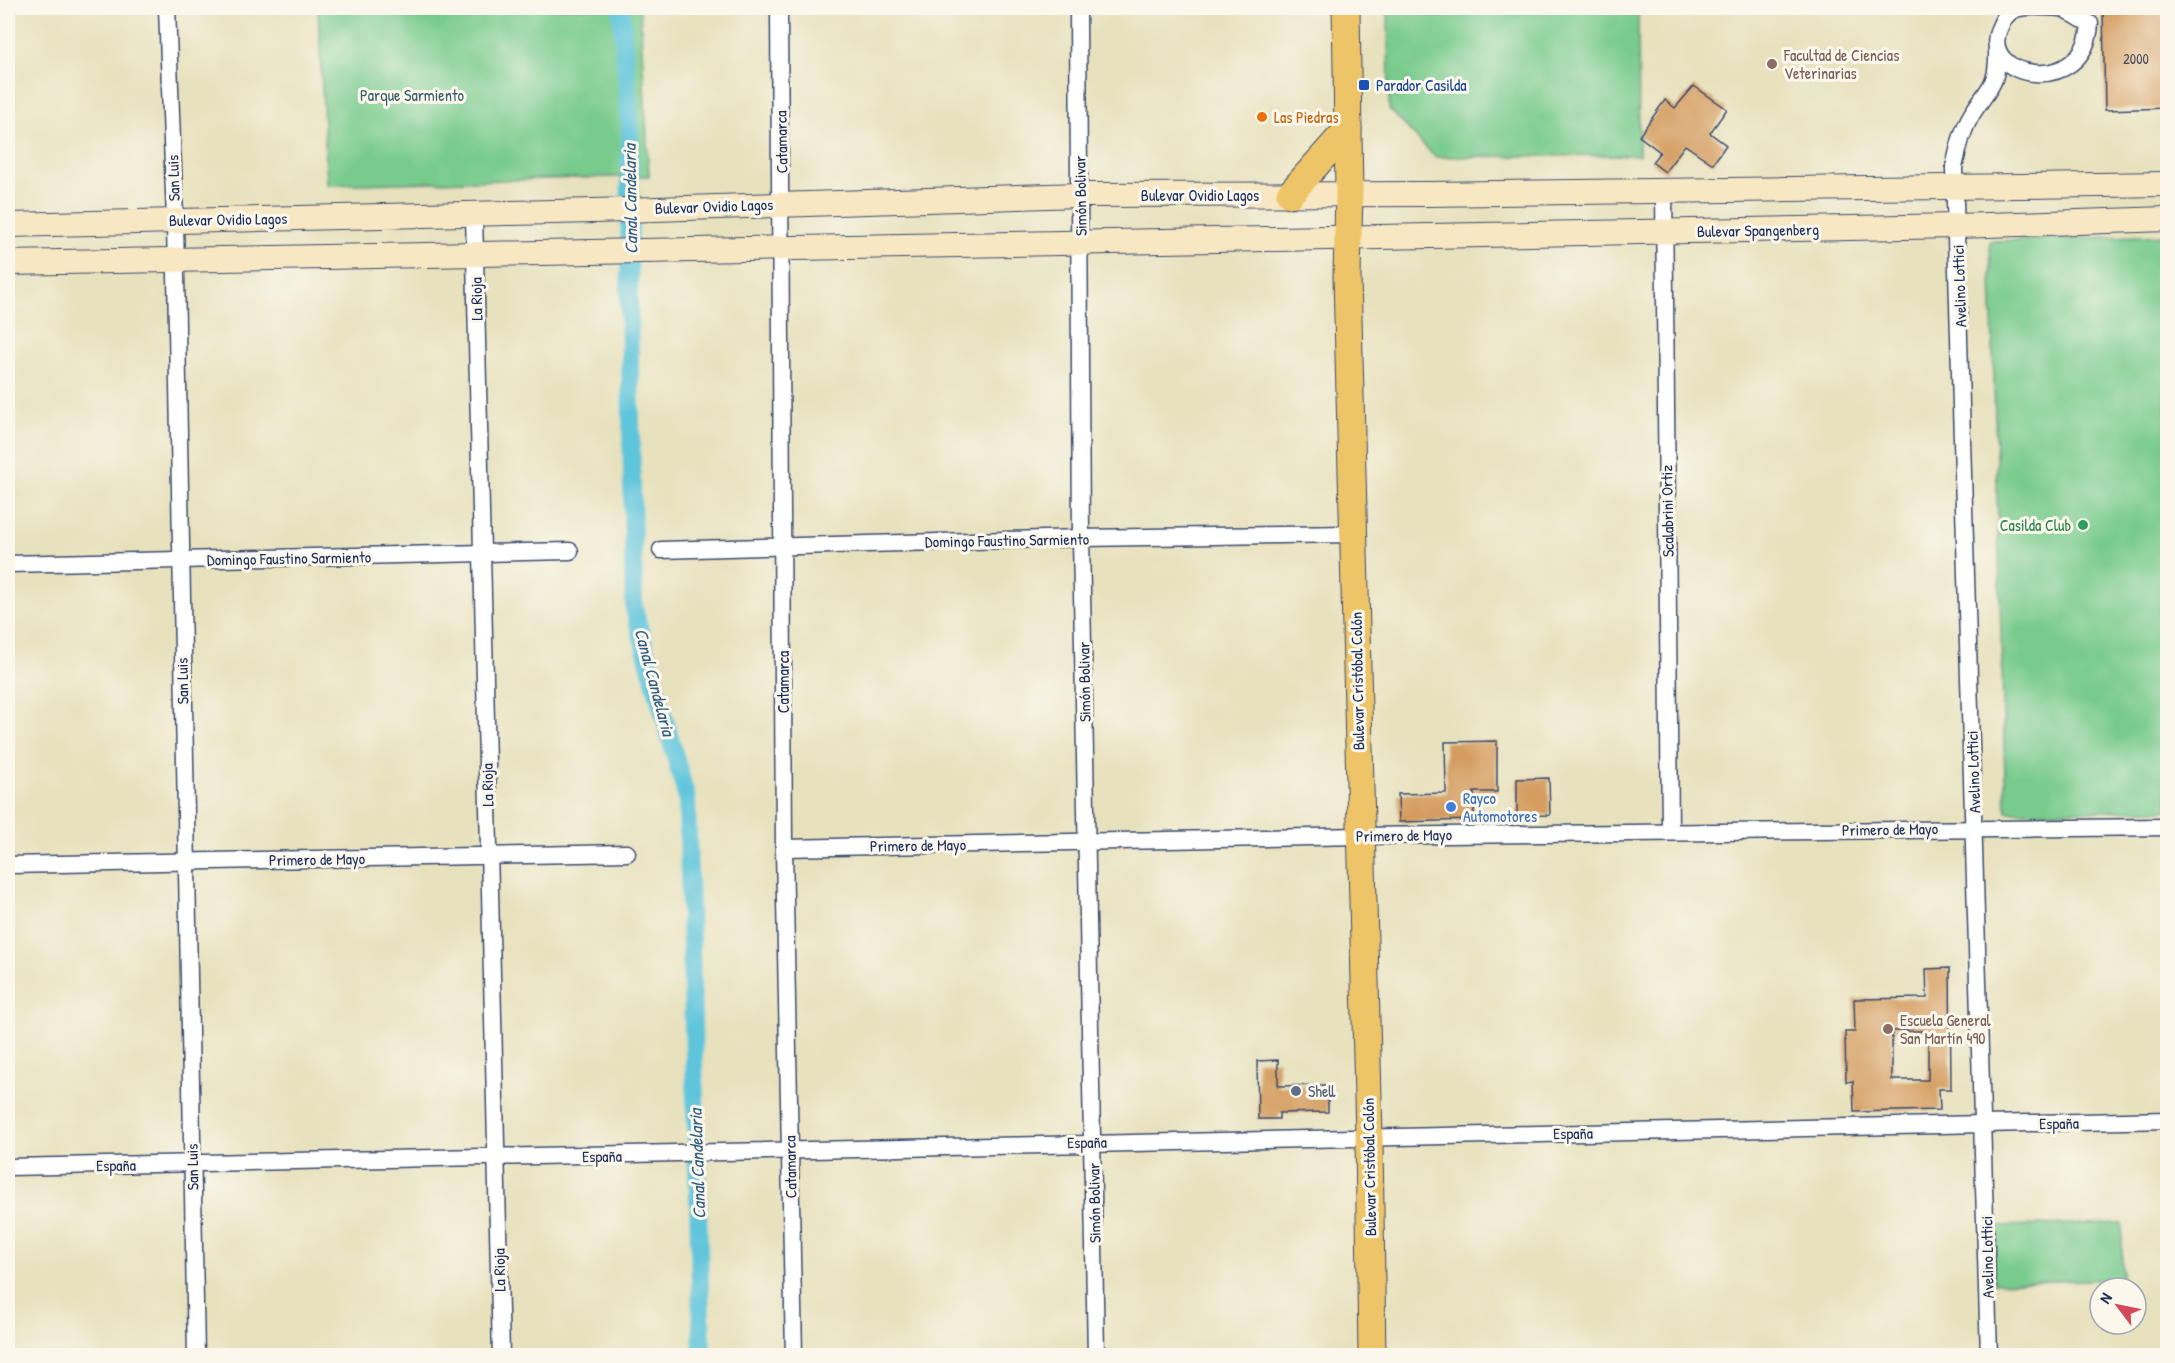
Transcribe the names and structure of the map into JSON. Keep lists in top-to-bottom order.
{
  "streets": {
    "highway": ["Bulevar Cristóbal Colón"],
    "main road": ["Bulevar Ovidio Lagos", "Bulevar Spangenberg"],
    "street": [
      "Catamarca",
      "San Luis",
      "Simón Bolivar",
      "Avelino Lottici",
      "La Rioja",
      "Scalabrini Ortiz",
      "Domingo Faustino Sarmiento",
      "Primero de Mayo",
      "España"
    ]
  },
  "crossings": [
    ["Catamarca", "Bulevar Ovidio Lagos"],
    ["Catamarca", "Domingo Faustino Sarmiento"],
    ["Catamarca", "Primero de Mayo"],
    ["Catamarca", "España"],
    ["San Luis", "Bulevar Ovidio Lagos"],
    ["San Luis", "Domingo Faustino Sarmiento"],
    ["San Luis", "Primero de Mayo"],
    ["San Luis", "España"],
    ["Bulevar Ovidio Lagos", "Simón Bolivar"],
    ["Bulevar Ovidio Lagos", "La Rioja"],
    ["Bulevar Ovidio Lagos", "Bulevar Cristóbal Colón"],
    ["Simón Bolivar", "Domingo Faustino Sarmiento"],
    ["Simón Bolivar", "Primero de Mayo"],
    ["Simón Bolivar", "España"],
    ["Bulevar Spangenberg", "Avelino Lottici"],
    ["Bulevar Spangenberg", "Scalabrini Ortiz"],
    ["Bulevar Spangenberg", "Bulevar Cristóbal Colón"],
    ["Avelino Lottici", "Primero de Mayo"],
    ["Avelino Lottici", "España"],
    ["La Rioja", "Domingo Faustino Sarmiento"],
    ["La Rioja", "Primero de Mayo"],
    ["La Rioja", "España"],
    ["Scalabrini Ortiz", "Primero de Mayo"],
    ["Domingo Faustino Sarmiento", "Bulevar Cristóbal Colón"],
    ["Bulevar Cristóbal Colón", "Primero de Mayo"],
    ["Bulevar Cristóbal Colón", "España"]
  ],
  "water": ["Canal Candelaria"],
  "parks": ["Parque Sarmiento"],
  "places": {
    "other": [
      "Facultad de Ciencias Veterinarias",
      "Las Piedras",
      "Casilda Club",
      "Rayco Automotores",
      "Escuela General San Martín 490",
      "Shell"
    ],
    "transit": ["Parador Casilda"]
  },
  "house_numbers": ["2000"],
  "north": "top left"
}
